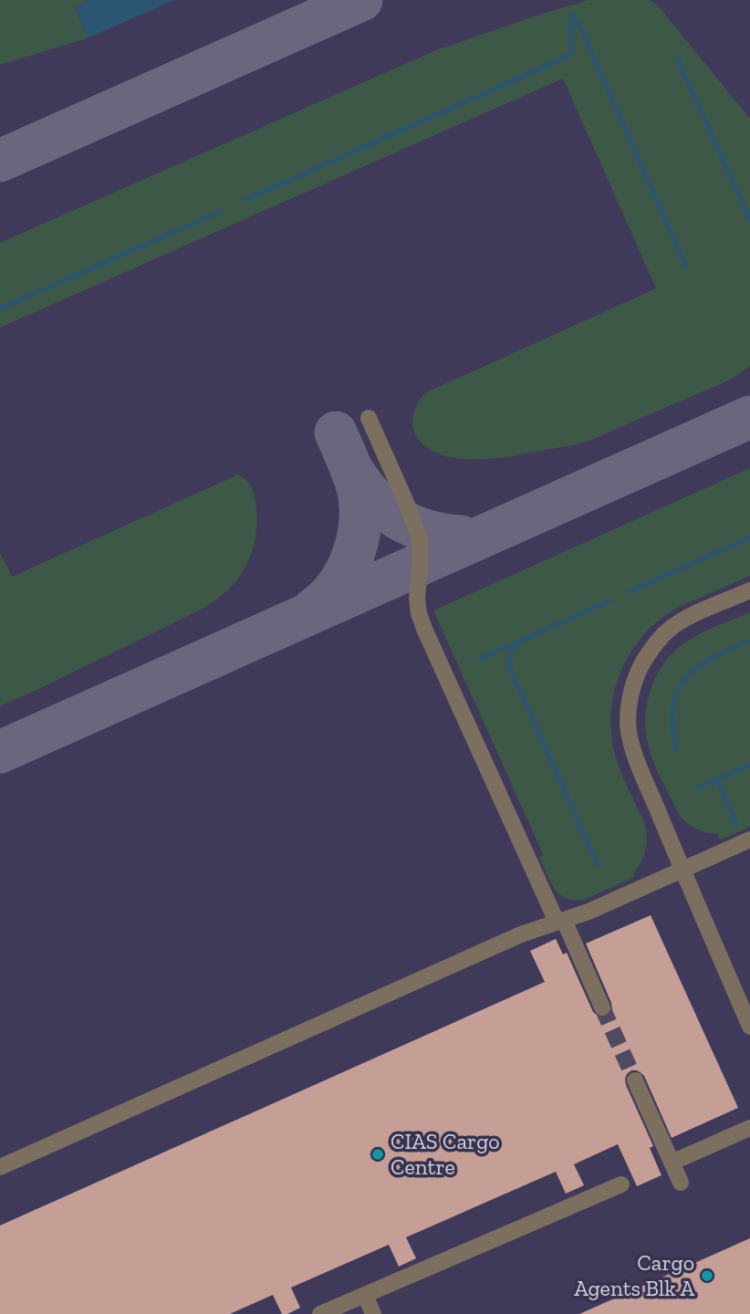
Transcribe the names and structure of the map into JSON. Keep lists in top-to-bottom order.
{
  "places": ["CIAS Cargo Centre", "Cargo Agents Blk A"]
}
